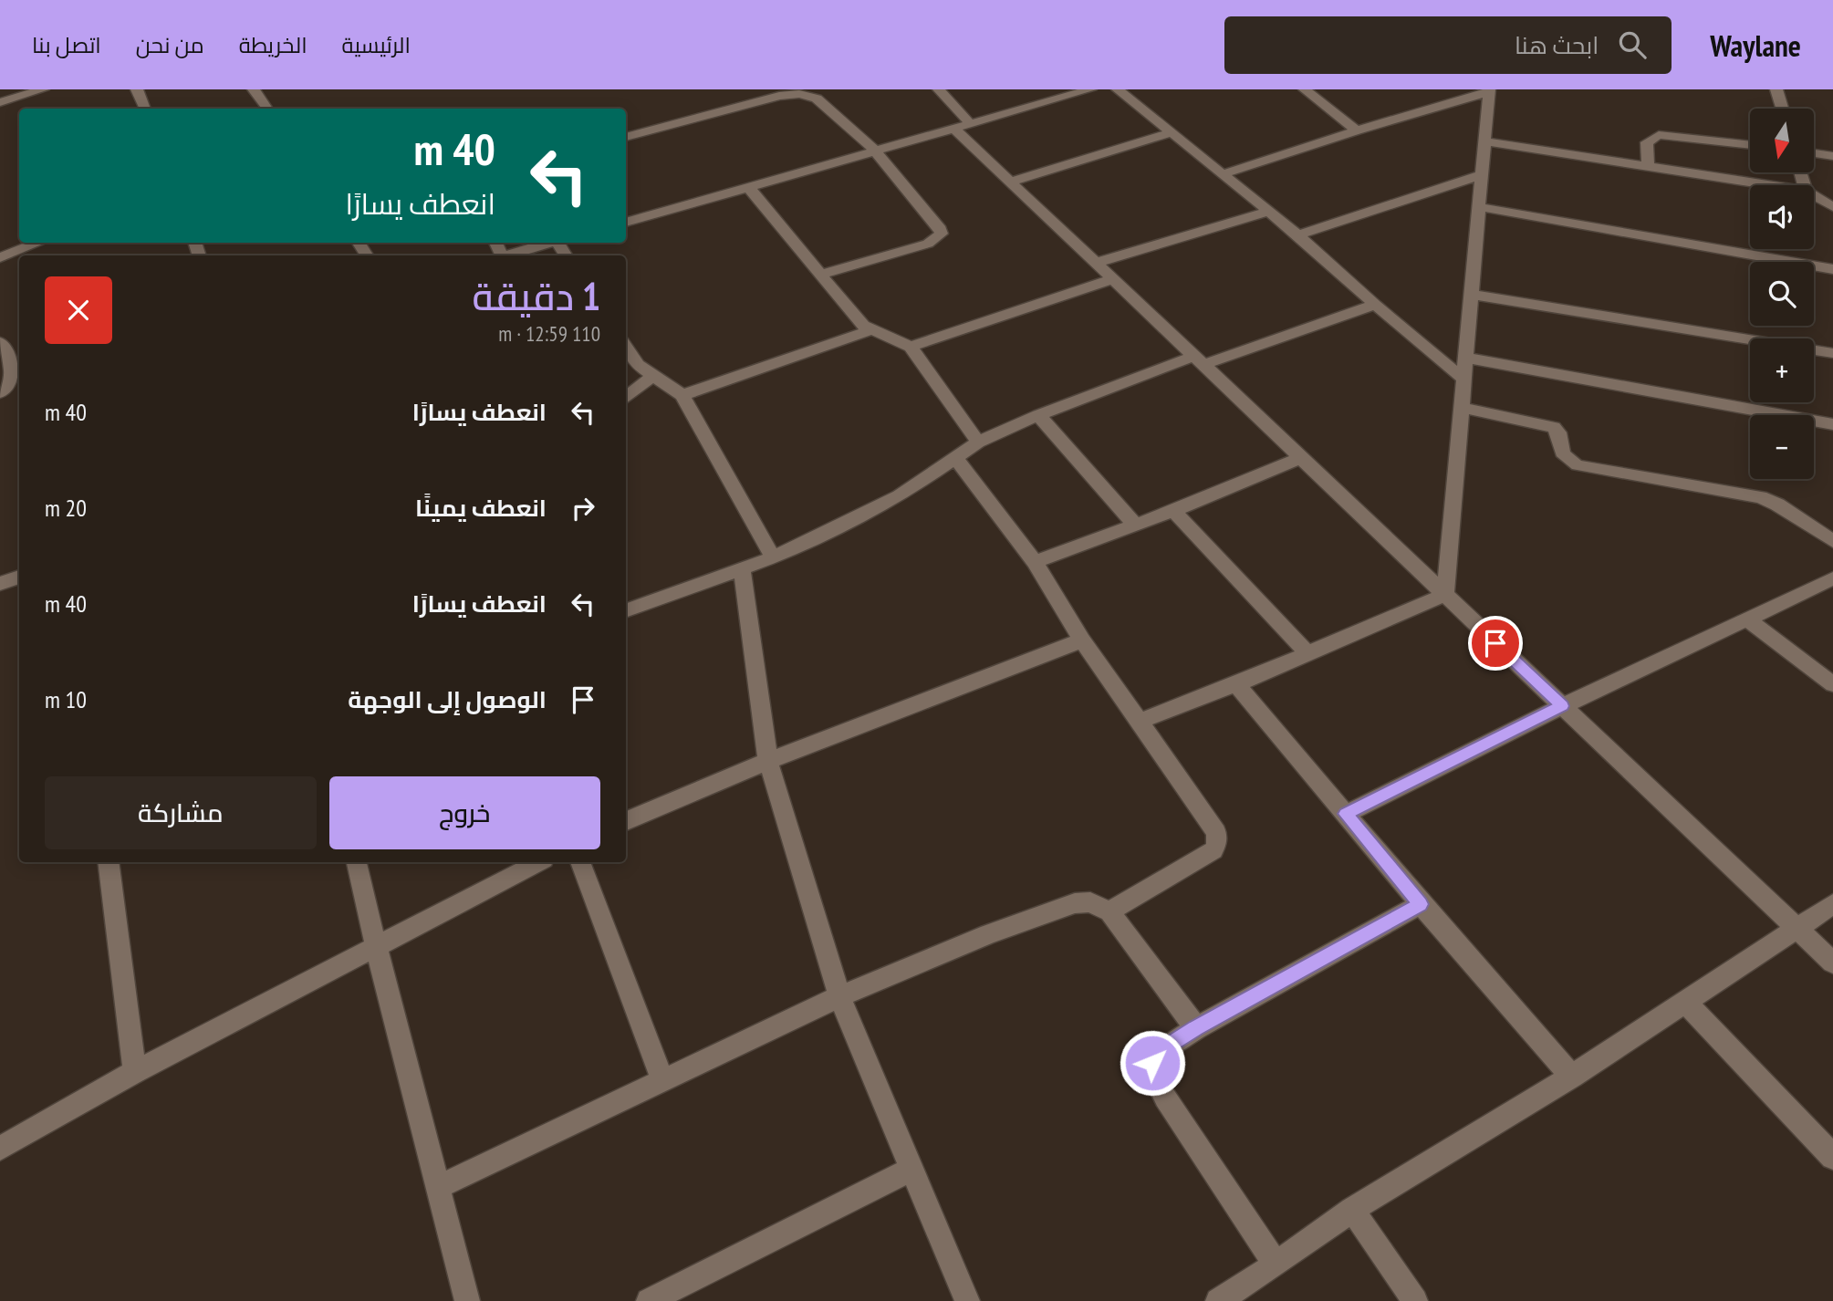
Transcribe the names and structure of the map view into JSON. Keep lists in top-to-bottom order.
{
  "north": "bottom",
  "page": {
    "header": "Waylane",
    "search": "ابحث هنا",
    "nav": [
      "الرئيسية",
      "الخريطة",
      "من نحن",
      "اتصل بنا"
    ],
    "map_buttons": ["+", "−"],
    "turn": ["40 m", "انعطف يسارًا"],
    "heading": ["1 دقيقة", "110 m · 12:59"],
    "list": [
      {
        "name": "انعطف يسارًا",
        "value": "40 m"
      },
      {
        "name": "انعطف يمينًا",
        "value": "20 m"
      },
      {
        "name": "انعطف يسارًا",
        "value": "40 m"
      },
      {
        "name": "الوصول إلى الوجهة",
        "value": "10 m"
      }
    ],
    "buttons": ["خروج", "مشاركة"]
  }
}
